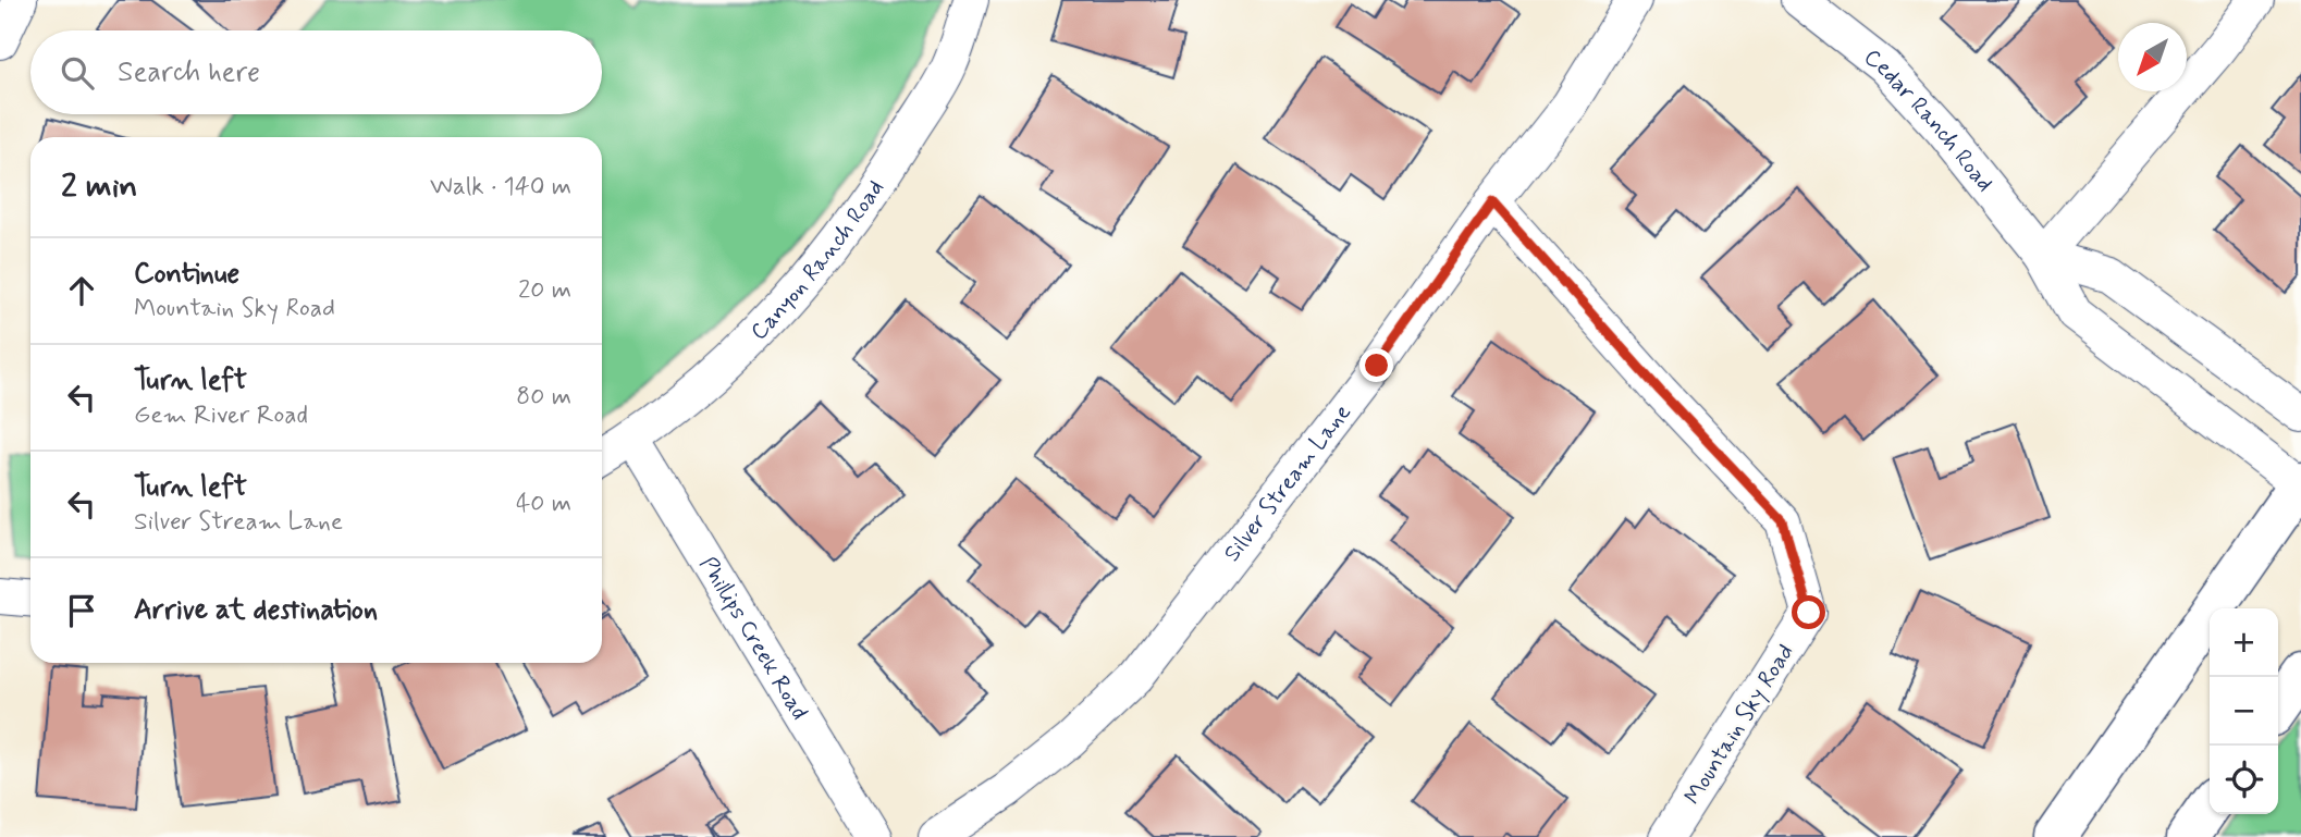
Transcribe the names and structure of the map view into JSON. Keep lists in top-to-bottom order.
{
  "streets": {
    "street": [
      "Cedar Ranch Road",
      "Canyon Ranch Road",
      "Silver Stream Lane",
      "Phillips Creek Road",
      "Mountain Sky Road"
    ]
  },
  "crossings": [
    ["Canyon Ranch Road", "Phillips Creek Road"],
    ["Silver Stream Lane", "Mountain Sky Road"]
  ],
  "north": "bottom left",
  "page": {
    "search": "Search here",
    "heading": ["2 min", "Walk · 140 m"],
    "list": [
      ["Continue", "Mountain Sky Road", "20 m"],
      ["Turn left", "Gem River Road", "80 m"],
      ["Turn left", "Silver Stream Lane", "40 m"],
      "Arrive at destination"
    ],
    "map_buttons": ["+", "−"]
  }
}
